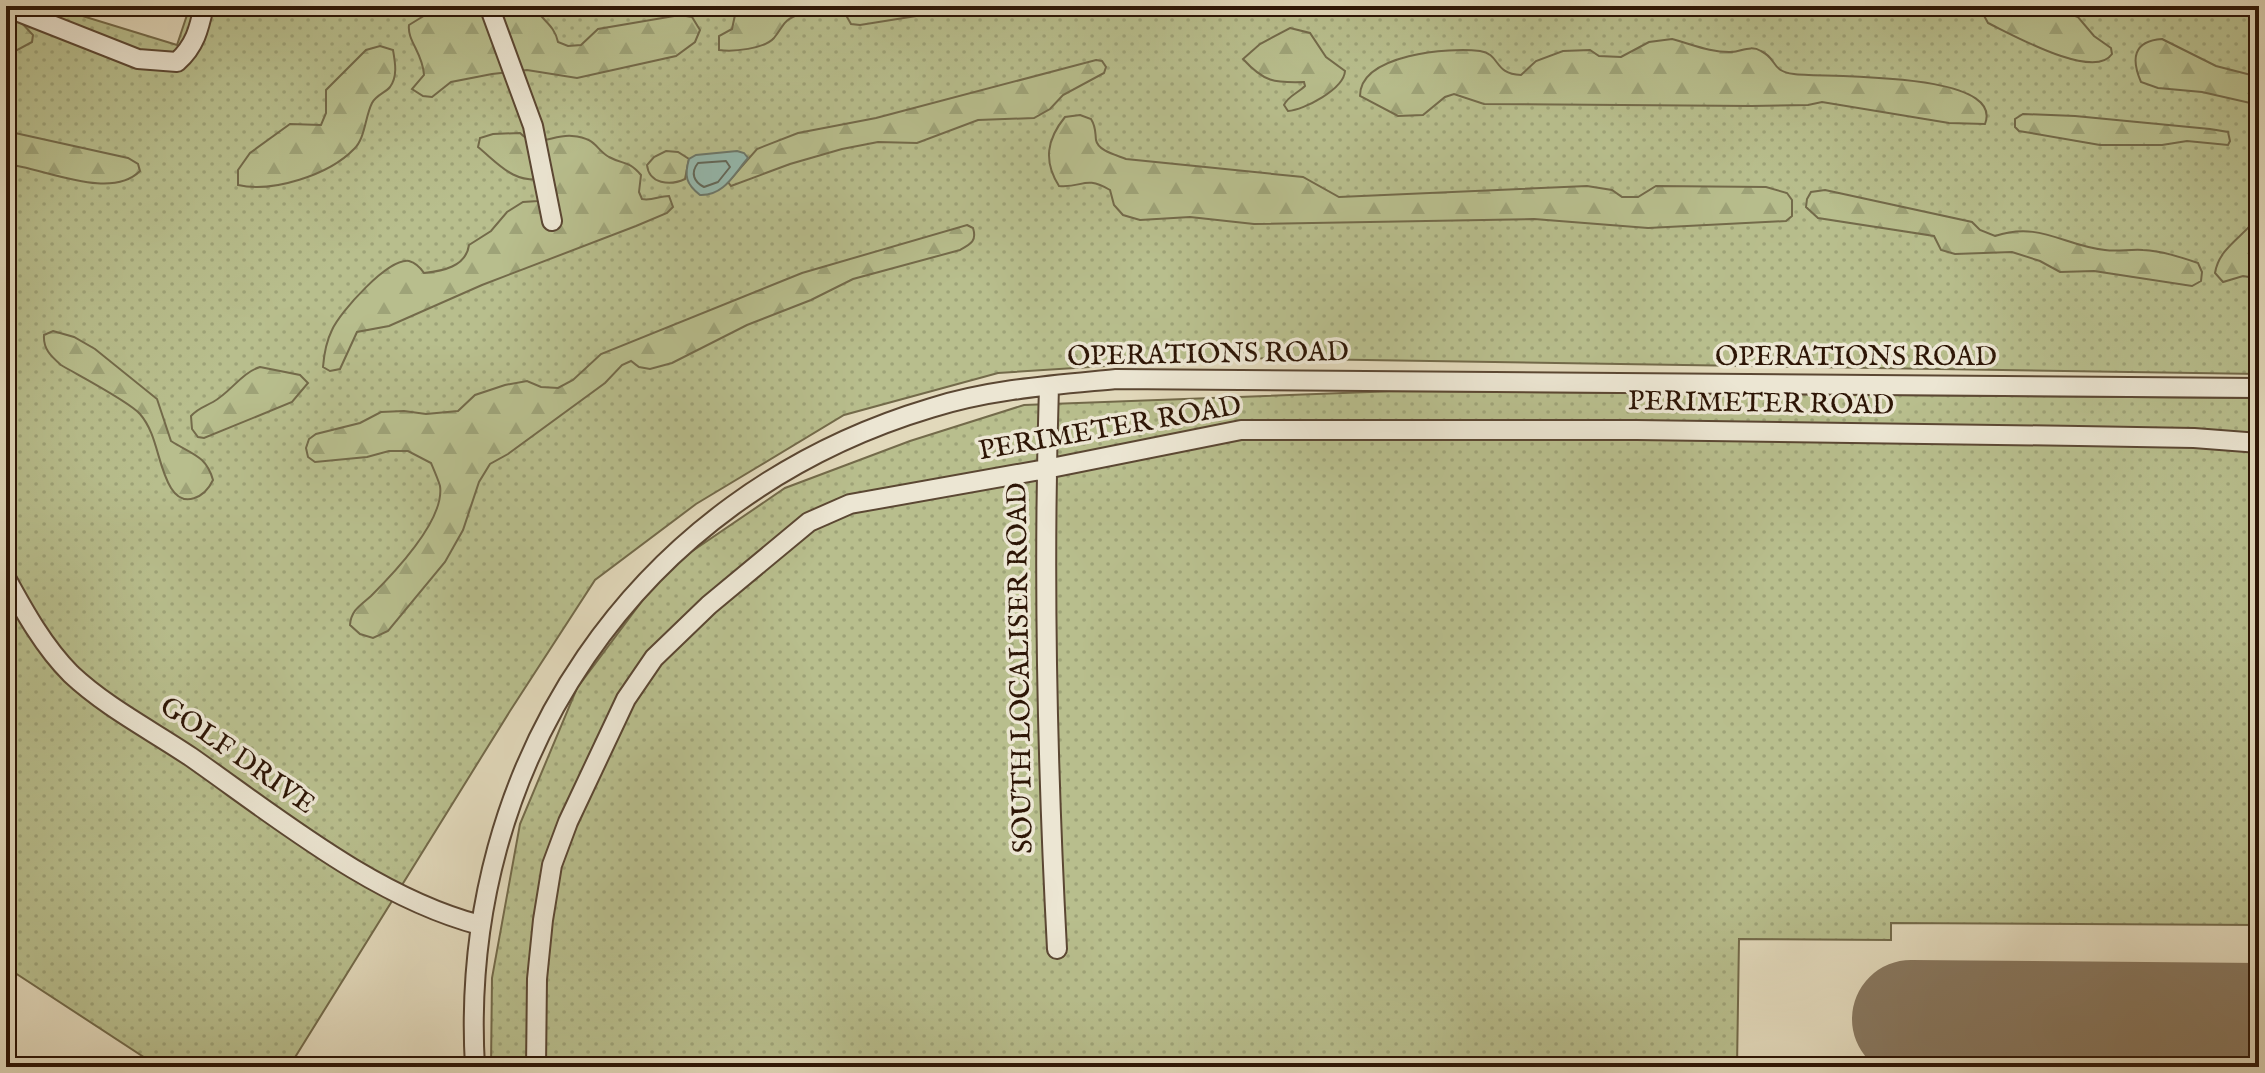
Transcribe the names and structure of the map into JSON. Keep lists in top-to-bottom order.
{
  "streets": {
    "street": [
      "OPERATIONS ROAD",
      "PERIMETER ROAD",
      "SOUTH LOCALISER ROAD",
      "GOLF DRIVE"
    ]
  },
  "crossings": [
    ["OPERATIONS ROAD", "SOUTH LOCALISER ROAD"],
    ["OPERATIONS ROAD", "GOLF DRIVE"],
    ["PERIMETER ROAD", "SOUTH LOCALISER ROAD"]
  ]
}
